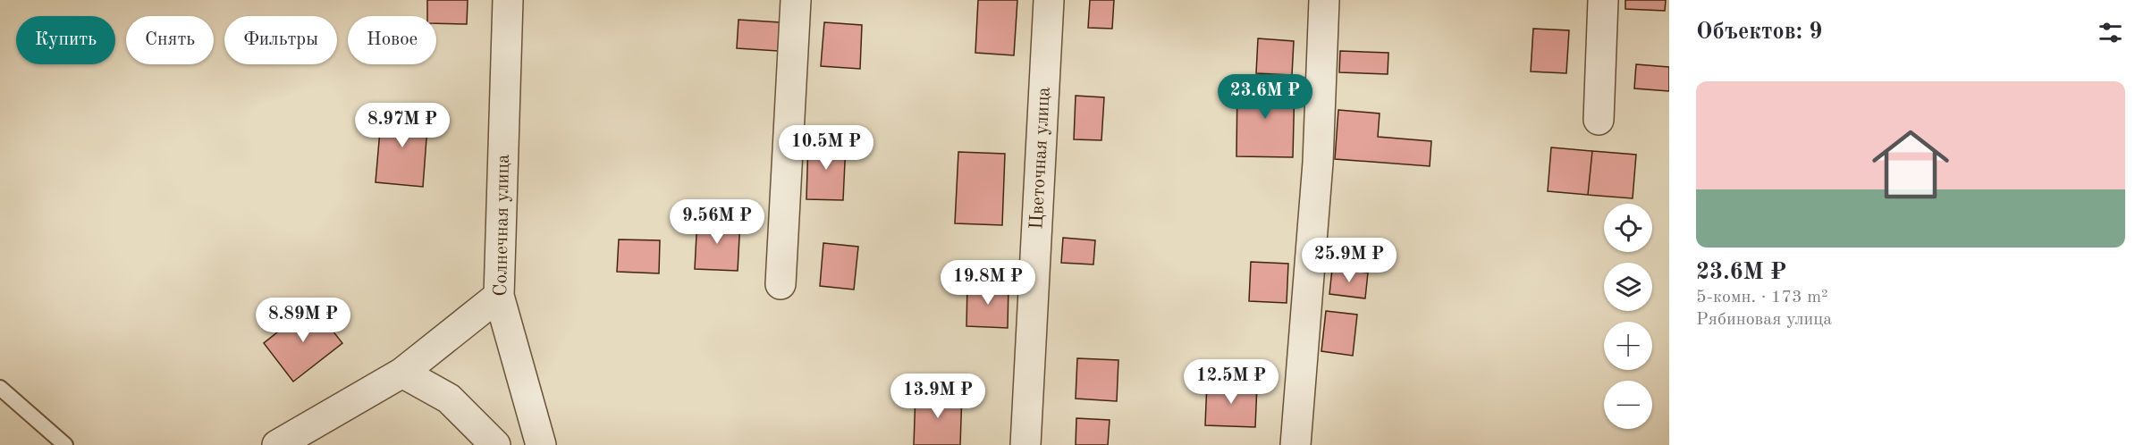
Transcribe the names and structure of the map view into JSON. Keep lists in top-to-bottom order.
{
  "streets": {
    "street": ["Цветочная улица", "Солнечная улица"]
  },
  "page": {
    "heading": "Объектов: 9",
    "chip": [
      "Купить",
      "Снять",
      "Фильтры",
      "Новое"
    ],
    "list": [
      {
        "name": "23.6M ₽",
        "note": "5-комн. · 173 m² · Рябиновая улица"
      }
    ],
    "price": [
      "23.6M ₽",
      "8.97M ₽",
      "10.5M ₽",
      "9.56M ₽",
      "25.9M ₽",
      "19.8M ₽",
      "8.89M ₽",
      "12.5M ₽",
      "13.9M ₽"
    ],
    "map_buttons": ["+", "−"]
  }
}
